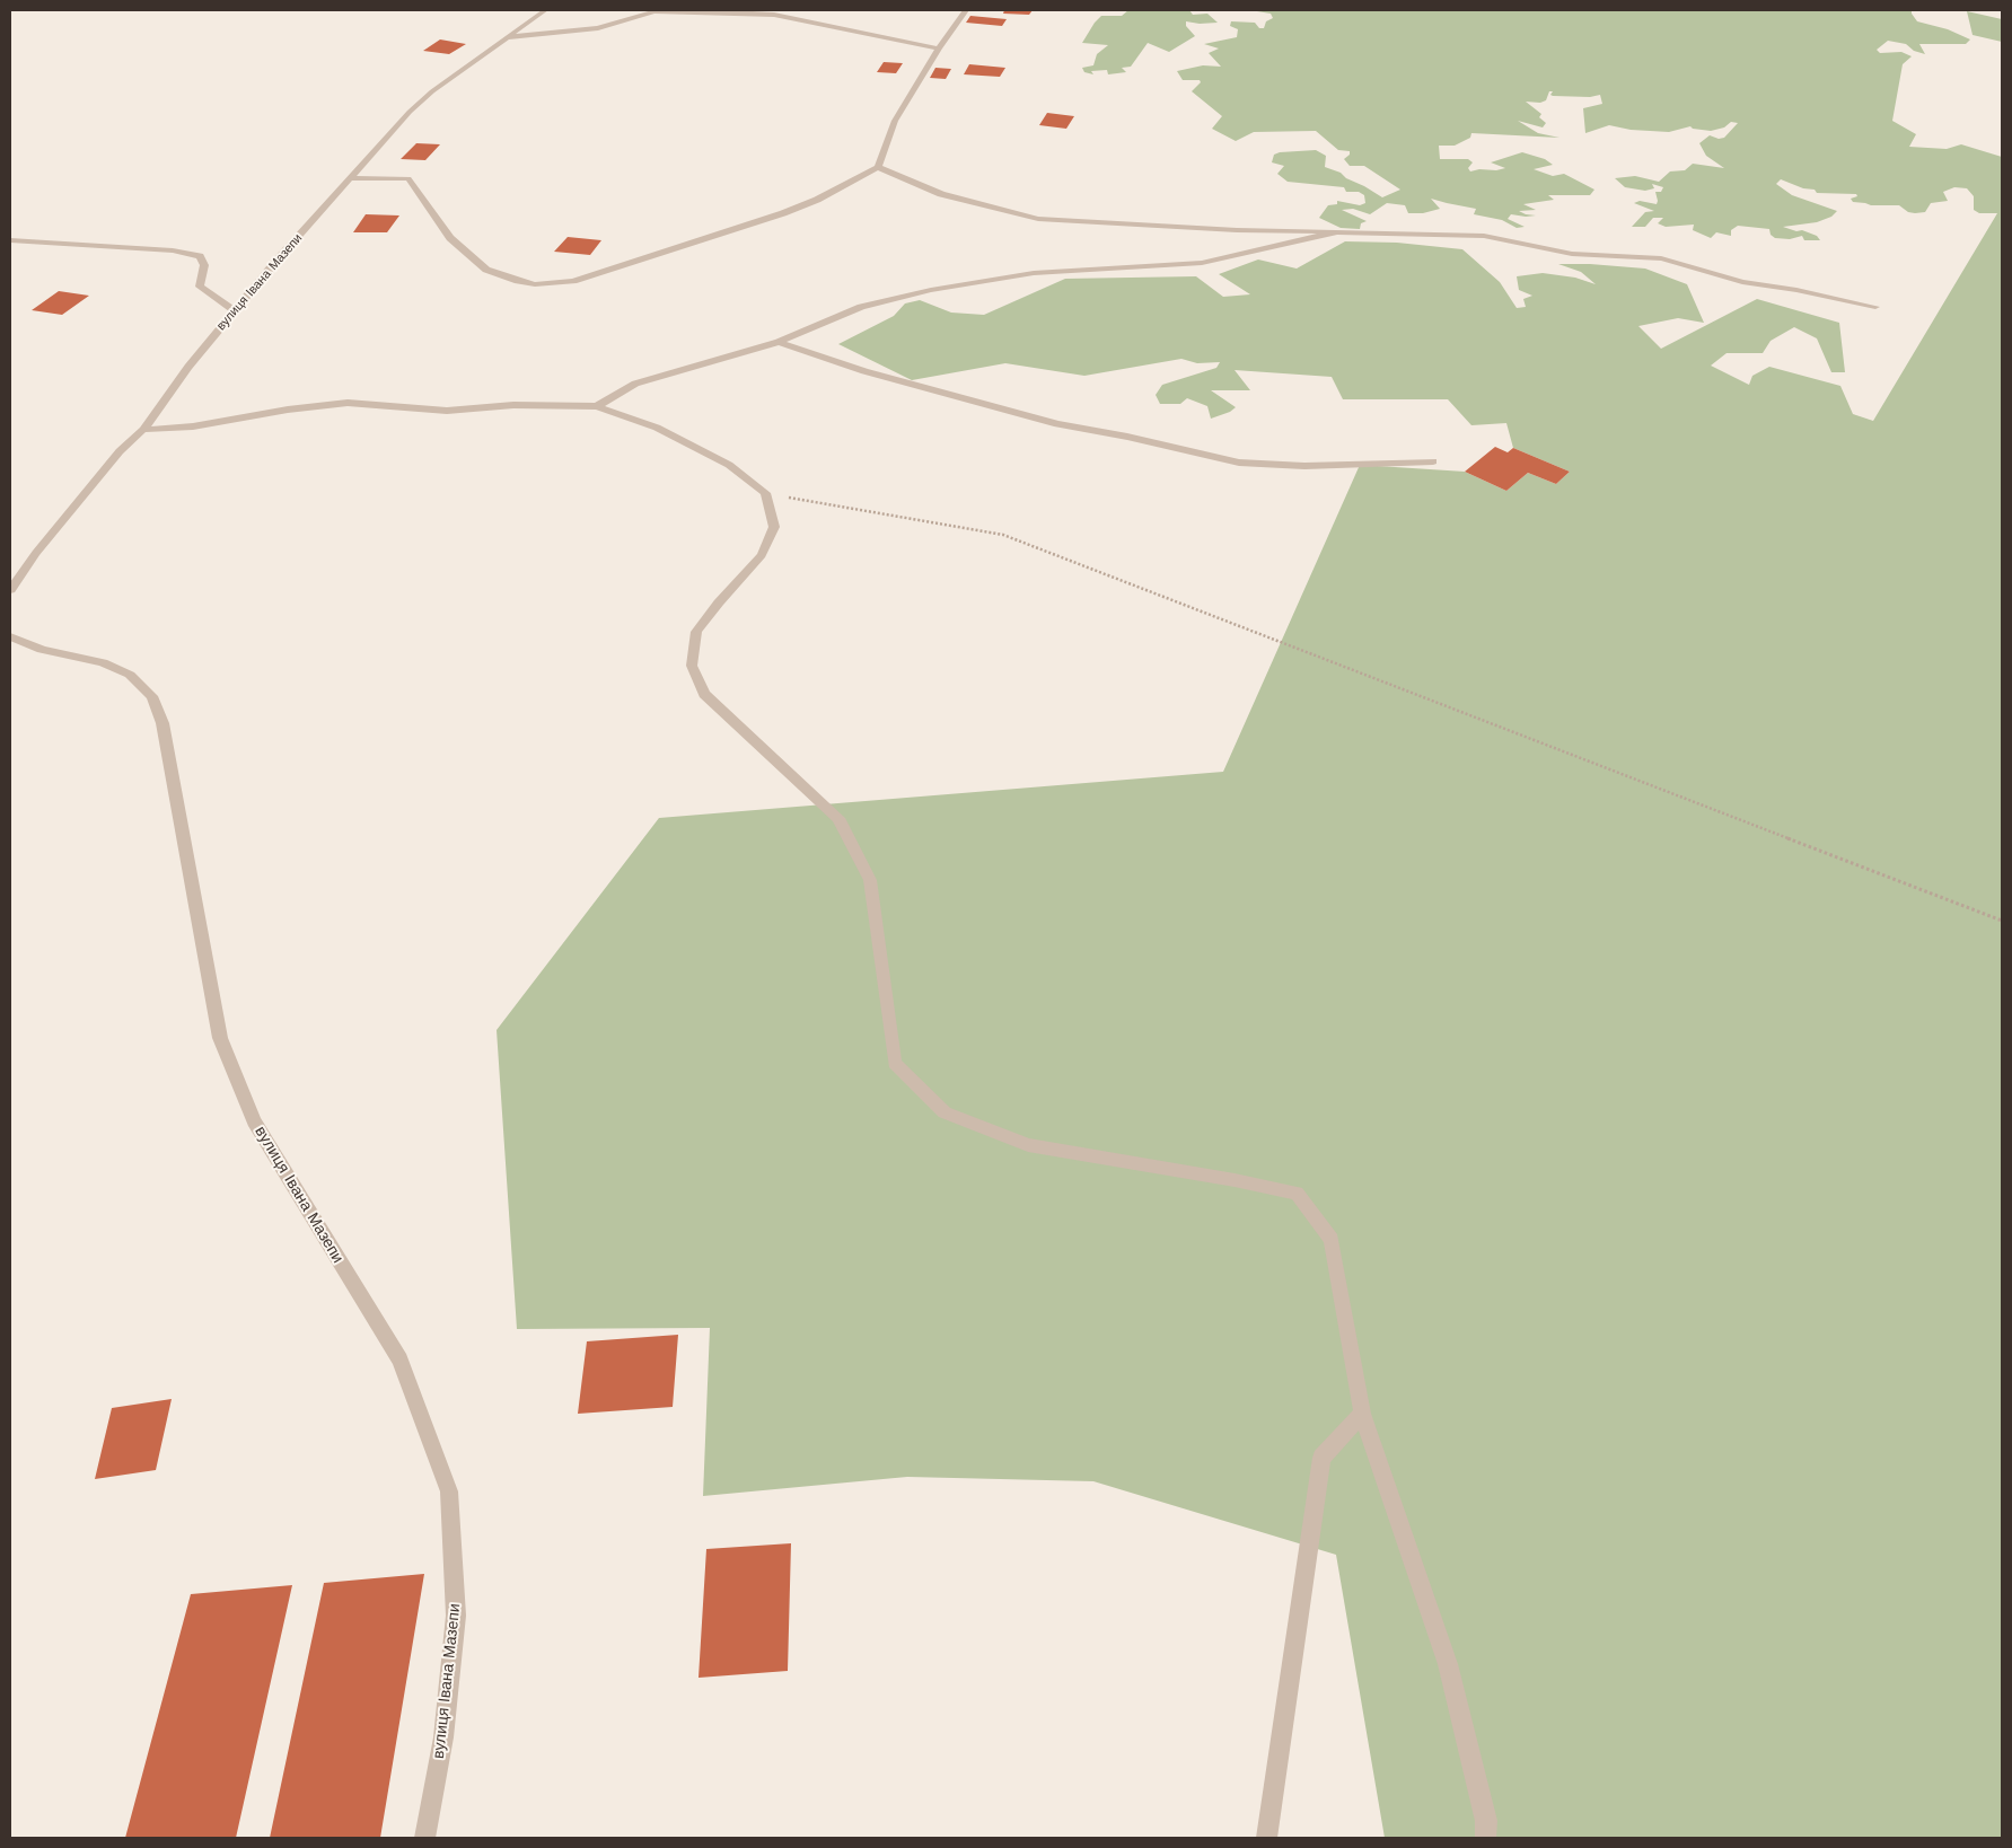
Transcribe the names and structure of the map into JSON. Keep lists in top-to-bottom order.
{
  "streets": {
    "street": ["вулиця Івана Мазепи"]
  }
}
